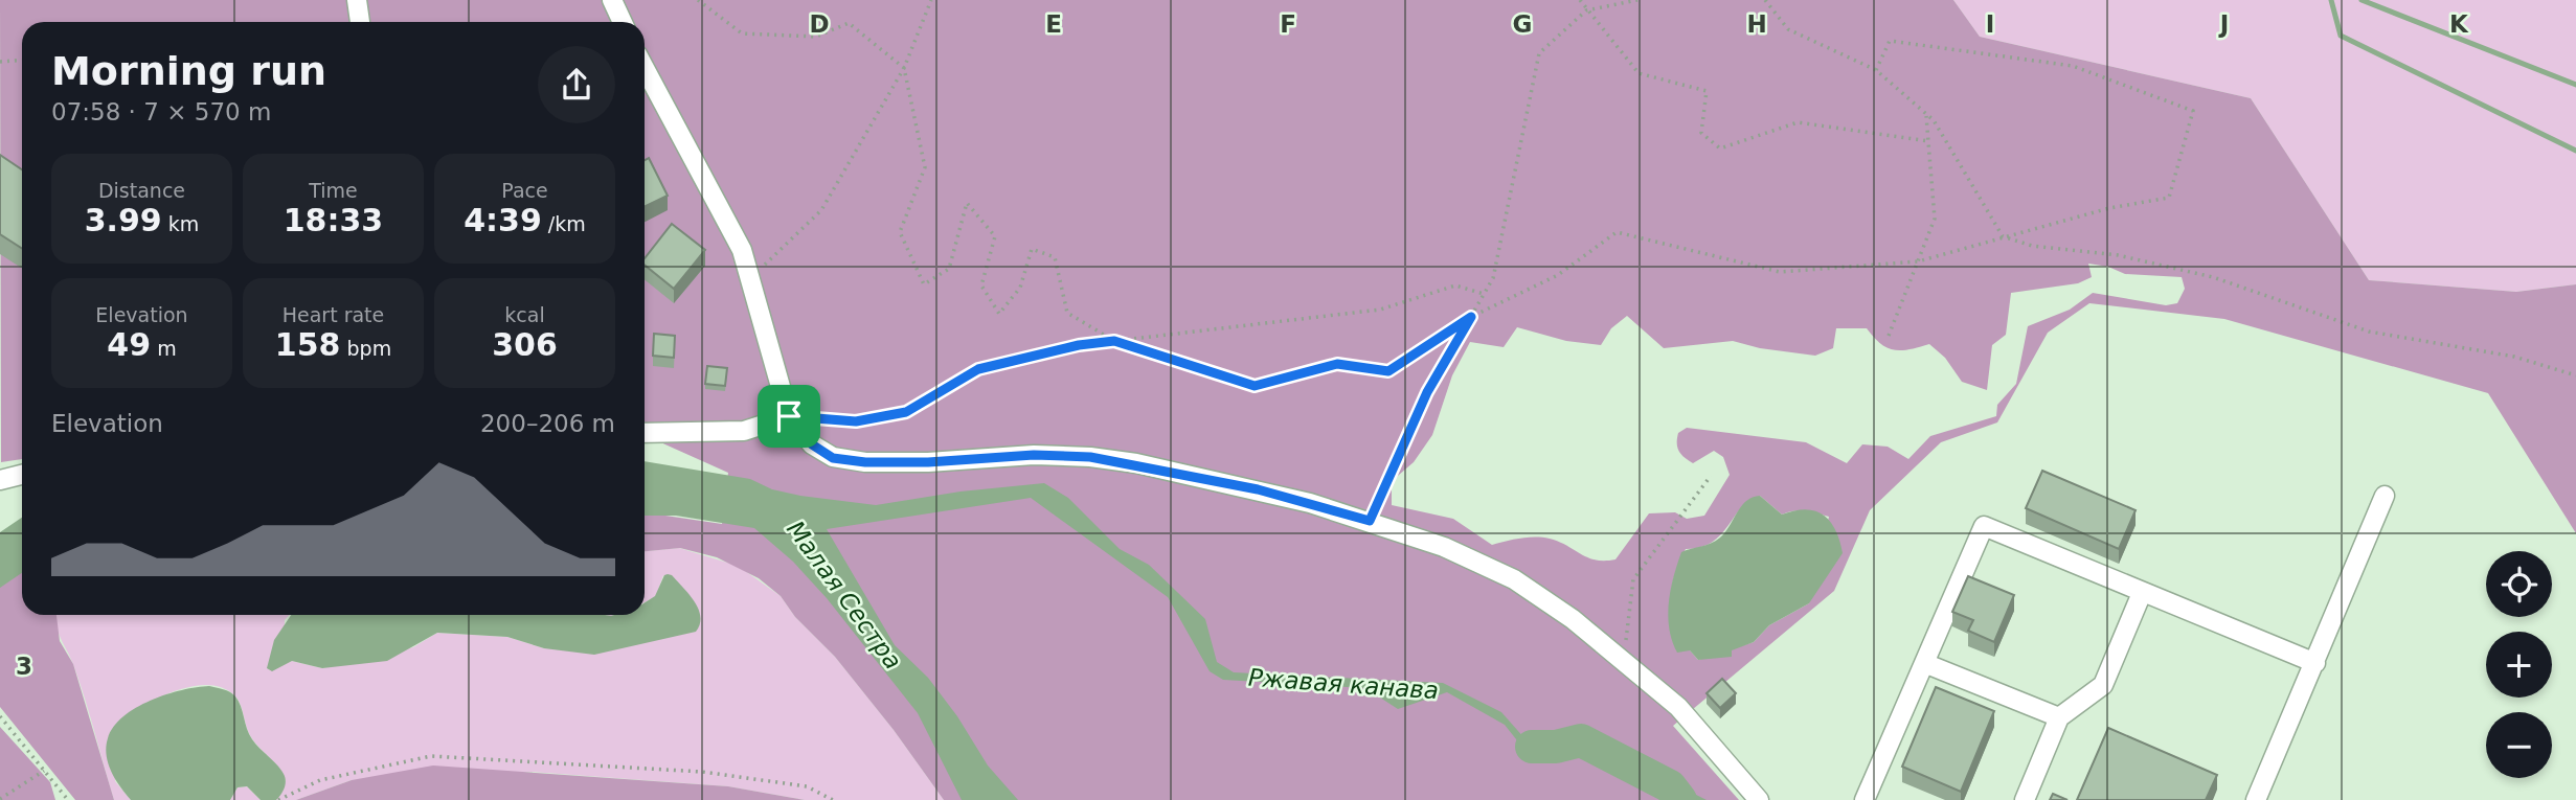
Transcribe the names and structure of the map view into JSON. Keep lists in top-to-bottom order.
{
  "water": ["Малая Сестра", "Ржавая канава"],
  "page": {
    "heading": ["Morning run", "07:58 · 7 × 570 m"],
    "stats": [
      ["Distance", "3.99 km"],
      ["Time", "18:33"],
      ["Pace", "4:39 /km"],
      ["Elevation", "49 m"],
      ["Heart rate", "158 bpm"],
      ["kcal", "306"]
    ],
    "chart": ["Elevation", "200–206 m"],
    "map_buttons": ["+", "−"]
  },
  "grid": {
    "columns": [
      "D",
      "E",
      "F",
      "G",
      "H",
      "I",
      "J",
      "K"
    ],
    "rows": ["3"]
  }
}
